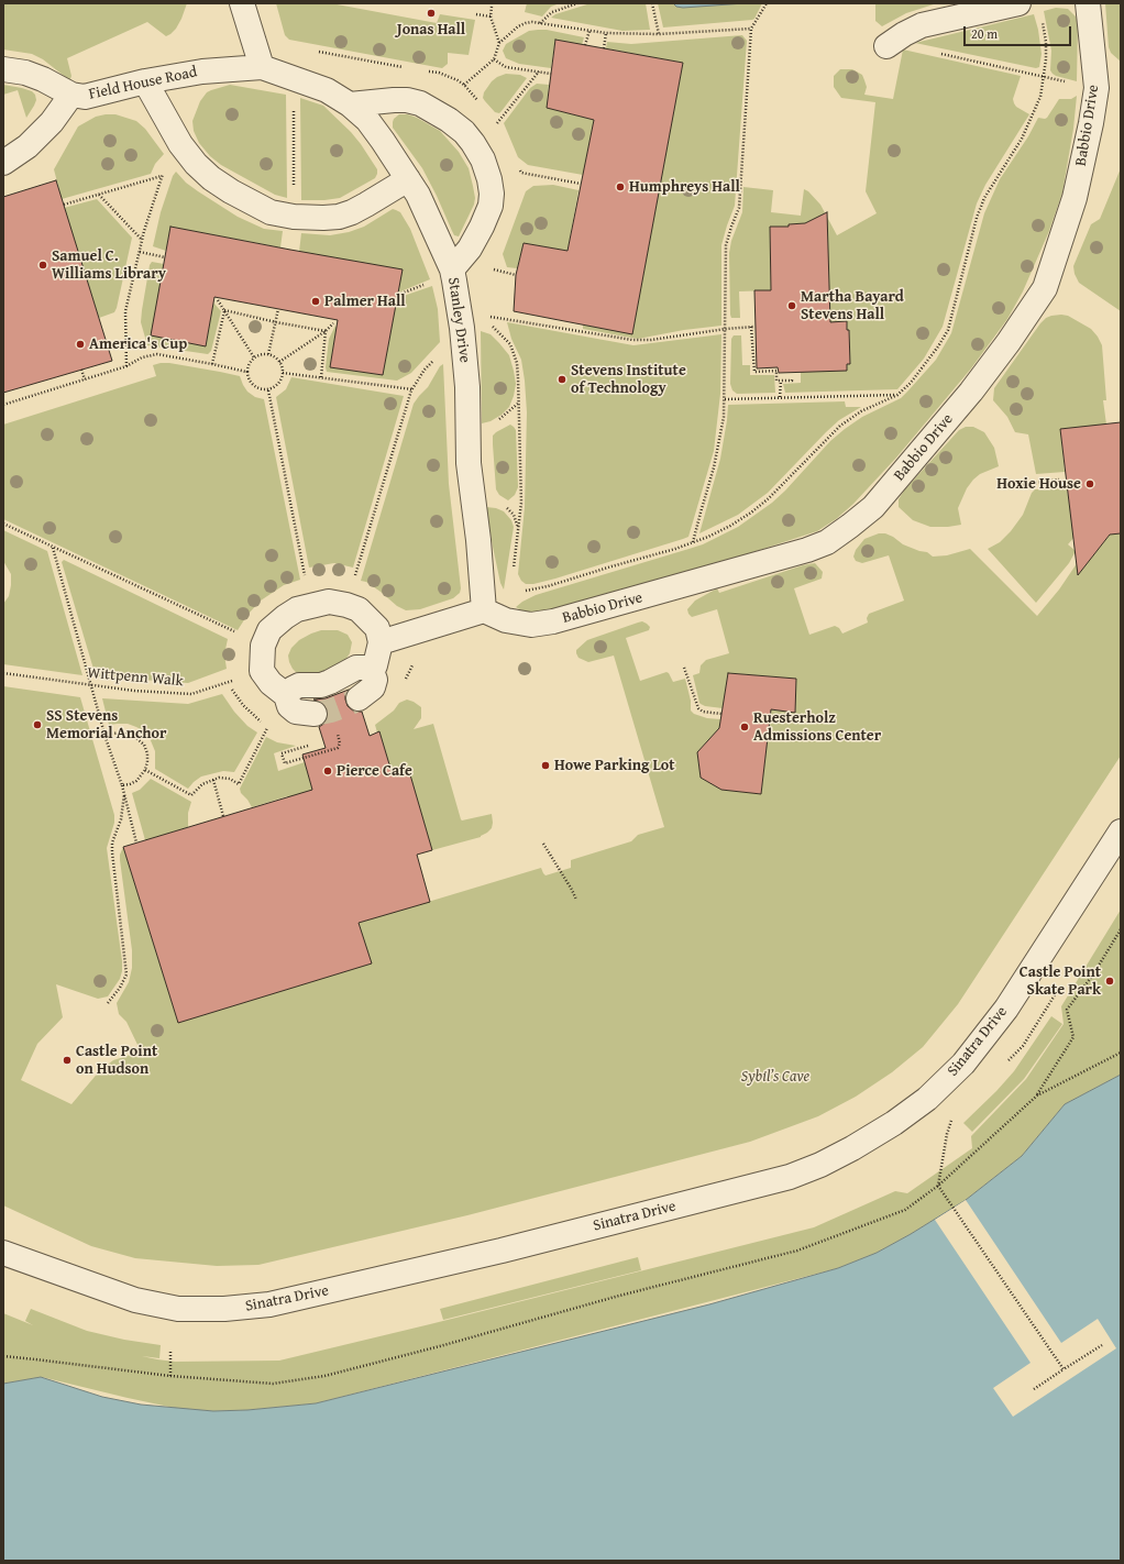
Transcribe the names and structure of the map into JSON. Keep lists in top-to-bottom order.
{
  "streets": {
    "street": [
      "Field House Road",
      "Babbio Drive",
      "Stanley Drive",
      "Sinatra Drive"
    ],
    "path": ["Wittpenn Walk"]
  },
  "crossings": [
    ["Field House Road", "Stanley Drive"],
    ["Babbio Drive", "Stanley Drive"]
  ],
  "parks": ["Sybil’s Cave"],
  "places": [
    "Jonas Hall",
    "Humphreys Hall",
    "Samuel C. Williams Library",
    "Palmer Hall",
    "Martha Bayard Stevens Hall",
    "America's Cup",
    "Stevens Institute of Technology",
    "Hoxie House",
    "SS Stevens Memorial Anchor",
    "Ruesterholz Admissions Center",
    "Howe Parking Lot",
    "Pierce Cafe",
    "Castle Point Skate Park",
    "Castle Point on Hudson"
  ],
  "scale_bar": "20 m"
}
